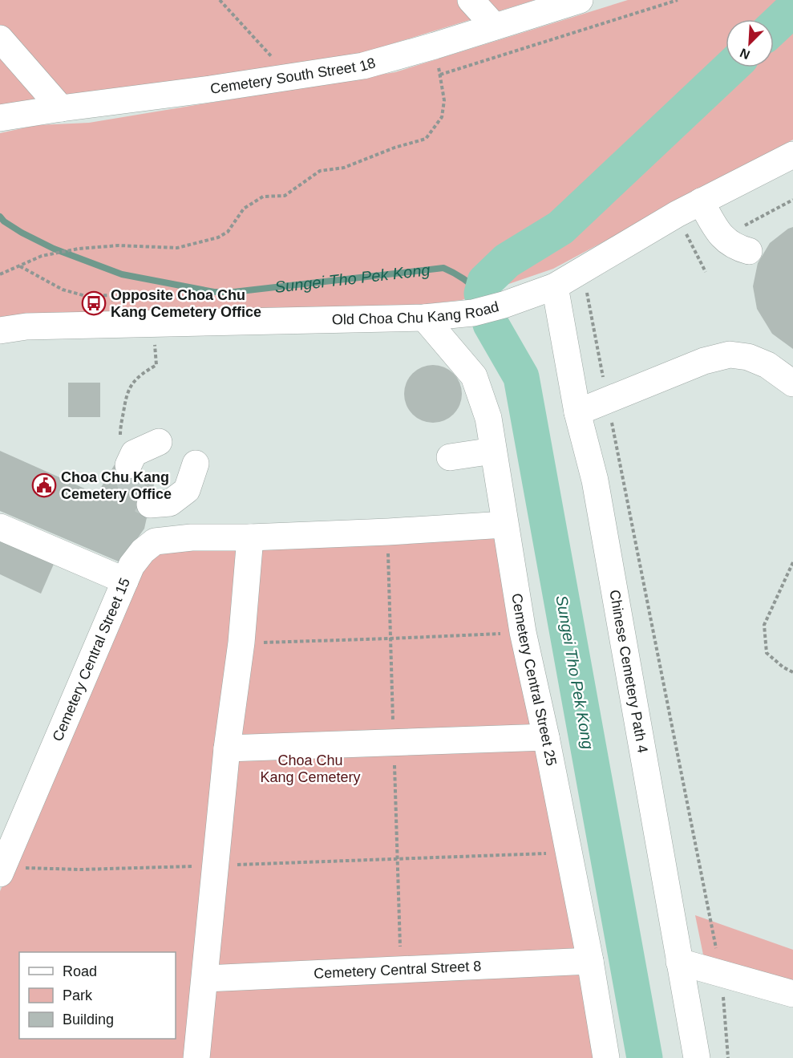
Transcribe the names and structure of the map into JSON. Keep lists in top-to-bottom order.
{
  "streets": {
    "street": [
      "Cemetery South Street 18",
      "Old Choa Chu Kang Road",
      "Cemetery Central Street 15",
      "Chinese Cemetery Path 4",
      "Cemetery Central Street 25",
      "Cemetery Central Street 8"
    ]
  },
  "crossings": [
    ["Old Choa Chu Kang Road", "Chinese Cemetery Path 4"],
    ["Old Choa Chu Kang Road", "Cemetery Central Street 25"],
    ["Cemetery Central Street 15", "Cemetery Central Street 25"],
    ["Cemetery Central Street 25", "Cemetery Central Street 8"]
  ],
  "water": ["Sungei Tho Pek Kong"],
  "parks": ["Choa Chu Kang Cemetery"],
  "places": {
    "bus stop": ["Opposite Choa Chu Kang Cemetery Office"],
    "public building": ["Choa Chu Kang Cemetery Office"]
  },
  "legend": ["Road", "Park", "Building"],
  "north": "bottom left"
}
